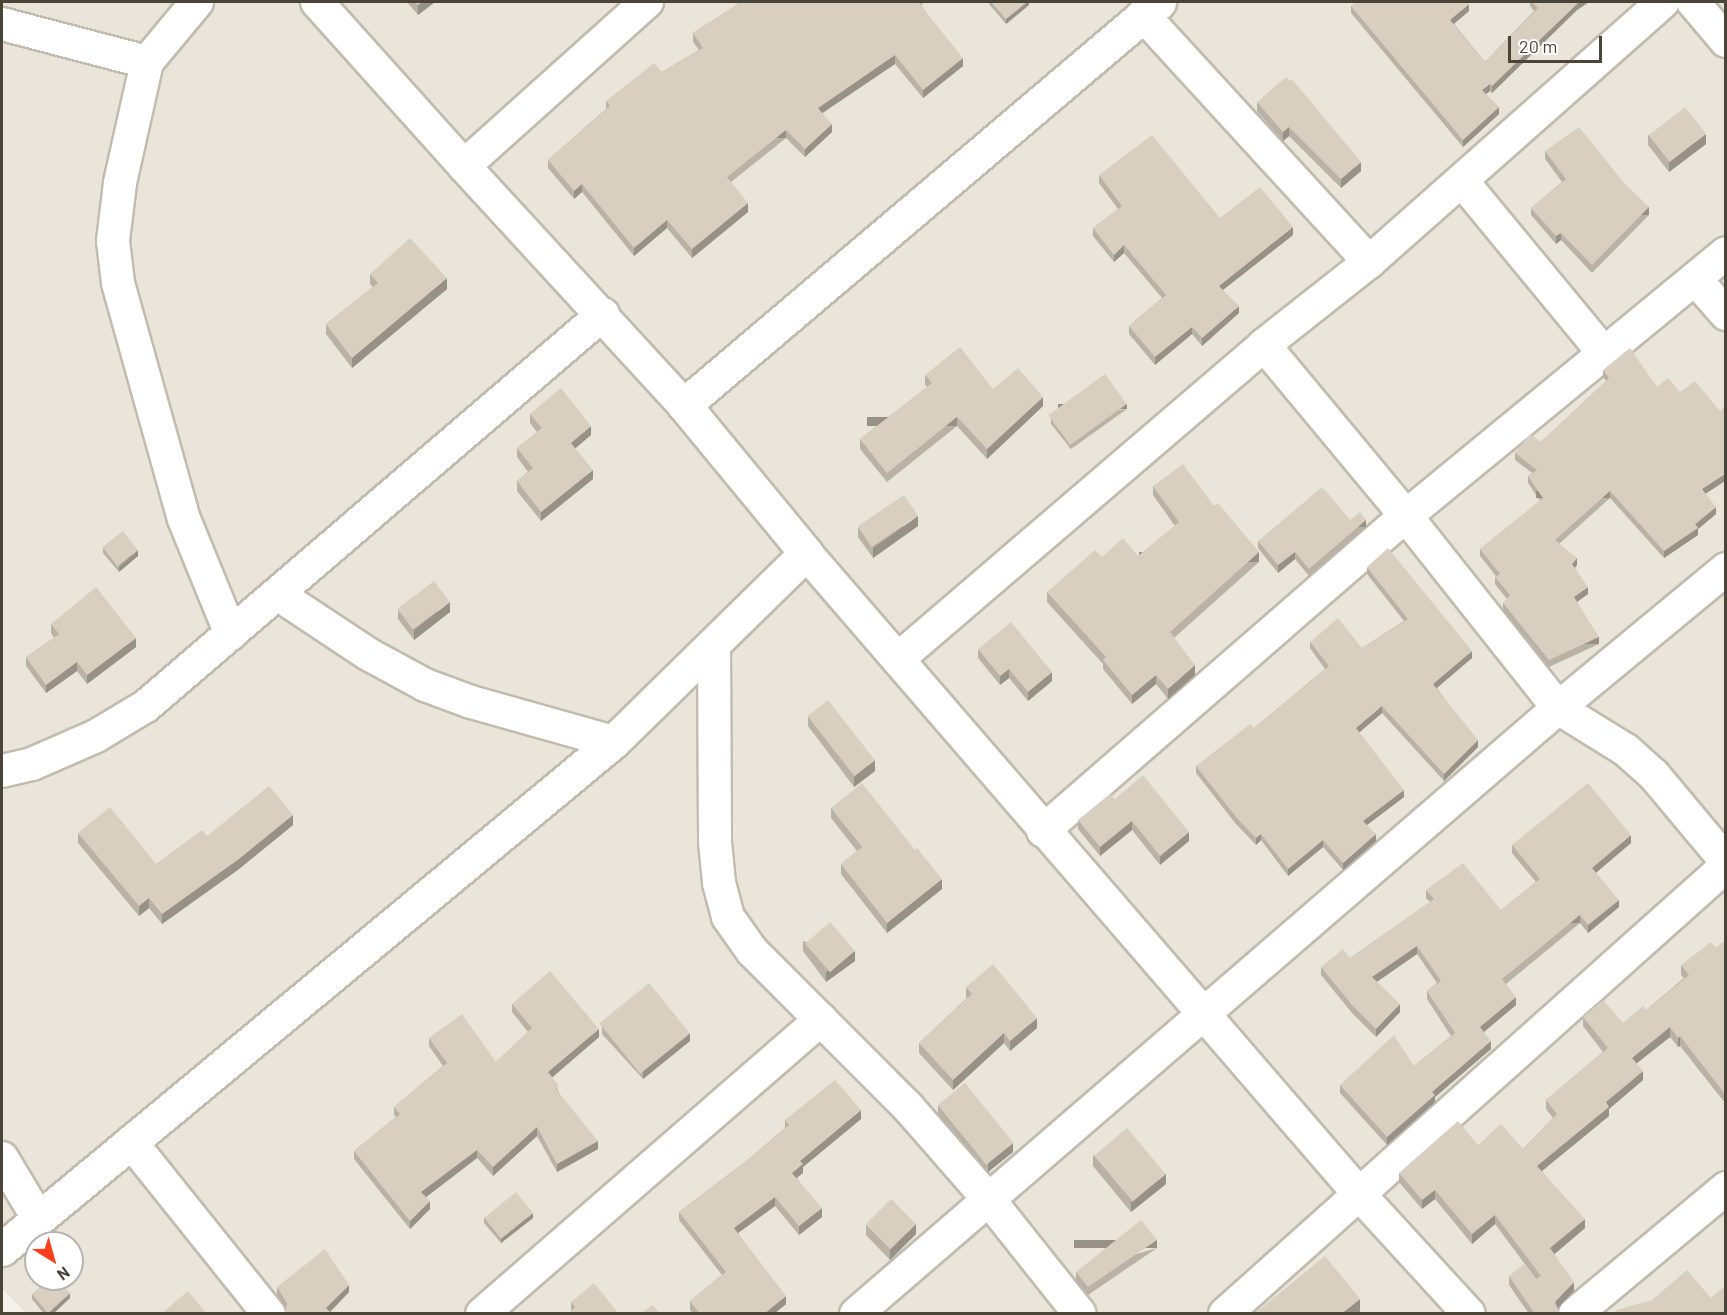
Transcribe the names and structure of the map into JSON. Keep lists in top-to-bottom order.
{
  "scale_bar": "20 m",
  "north": "bottom right"
}
